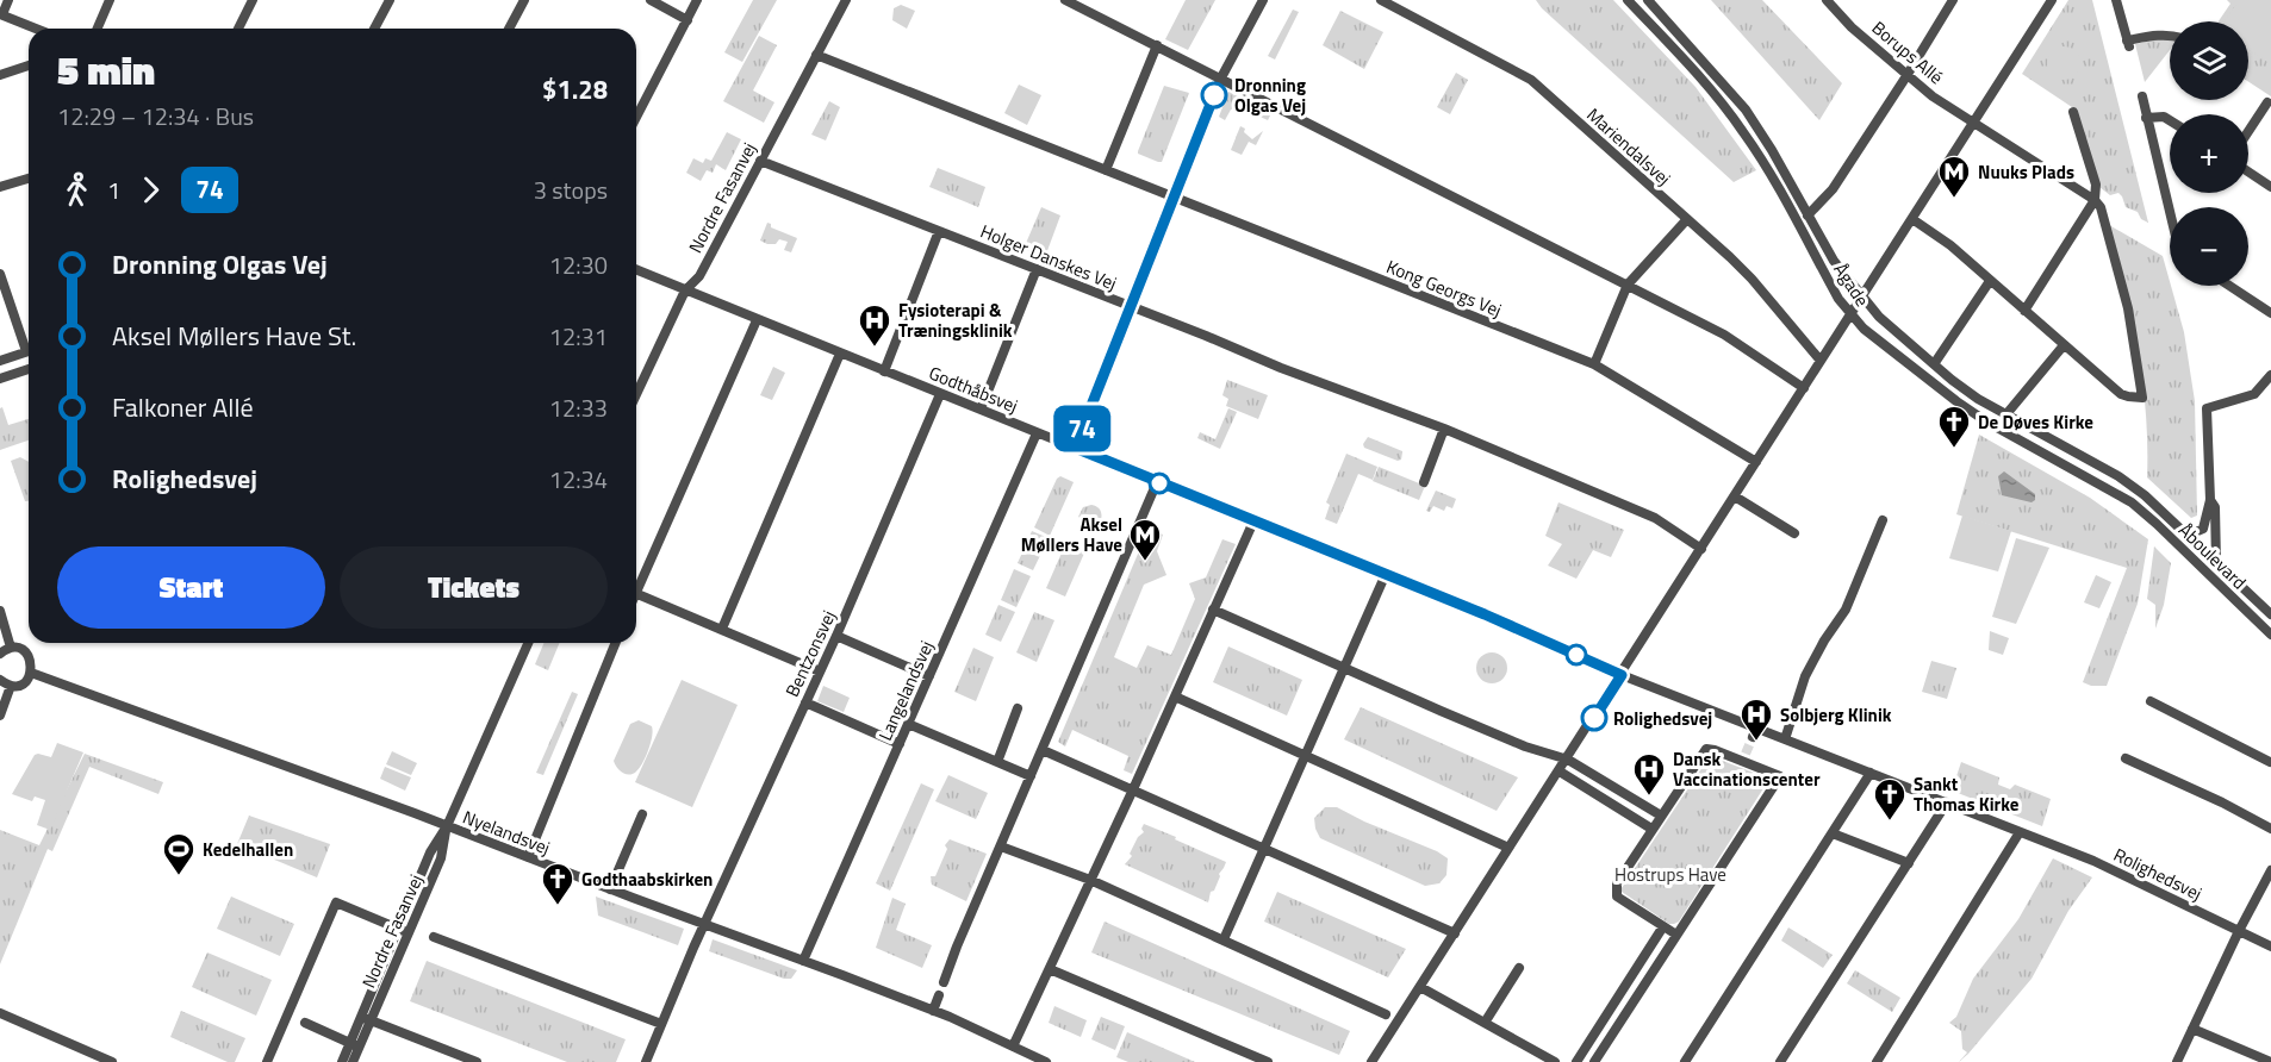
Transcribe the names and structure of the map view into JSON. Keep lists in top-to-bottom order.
{
  "streets": {
    "street": [
      "Borups Allé",
      "Mariendalsvej",
      "Nordre Fasanvej",
      "Holger Danskes Vej",
      "Ågade",
      "Kong Georgs Vej",
      "Godthåbsvej",
      "Åboulevard",
      "Bentzonsvej",
      "Langelandsvej",
      "Nyelandsvej",
      "Rolighedsvej"
    ]
  },
  "crossings": [
    ["Nordre Fasanvej", "Holger Danskes Vej"],
    ["Nordre Fasanvej", "Kong Georgs Vej"],
    ["Nordre Fasanvej", "Godthåbsvej"],
    ["Nordre Fasanvej", "Nyelandsvej"],
    ["Ågade", "Åboulevard"],
    ["Godthåbsvej", "Bentzonsvej"],
    ["Godthåbsvej", "Langelandsvej"],
    ["Godthåbsvej", "Rolighedsvej"],
    ["Bentzonsvej", "Nyelandsvej"],
    ["Langelandsvej", "Nyelandsvej"]
  ],
  "parks": ["Hostrups Have"],
  "places": {
    "other": ["Dronning Olgas Vej", "Rolighedsvej"],
    "metro station": ["Nuuks Plads", "Aksel Møllers Have"],
    "hospital": ["Fysioterapi & Træningsklinik", "Solbjerg Klinik", "Dansk Vaccinationscenter"],
    "church": ["De Døves Kirke", "Sankt Thomas Kirke", "Godthaabskirken"],
    "sports": ["Kedelhallen"]
  },
  "lines": ["bus line 74"],
  "page": {
    "on_map": "74",
    "map_buttons": ["+", "−"],
    "heading": ["5 min", "12:29 – 12:34 · Bus", "$1.28"],
    "legs": ["1", "74", "3 stops"],
    "list": [
      {
        "name": "Dronning Olgas Vej",
        "value": "12:30"
      },
      {
        "name": "Aksel Møllers Have St.",
        "value": "12:31"
      },
      {
        "name": "Falkoner Allé",
        "value": "12:33"
      },
      {
        "name": "Rolighedsvej",
        "value": "12:34"
      }
    ],
    "buttons": ["Start", "Tickets"]
  }
}
